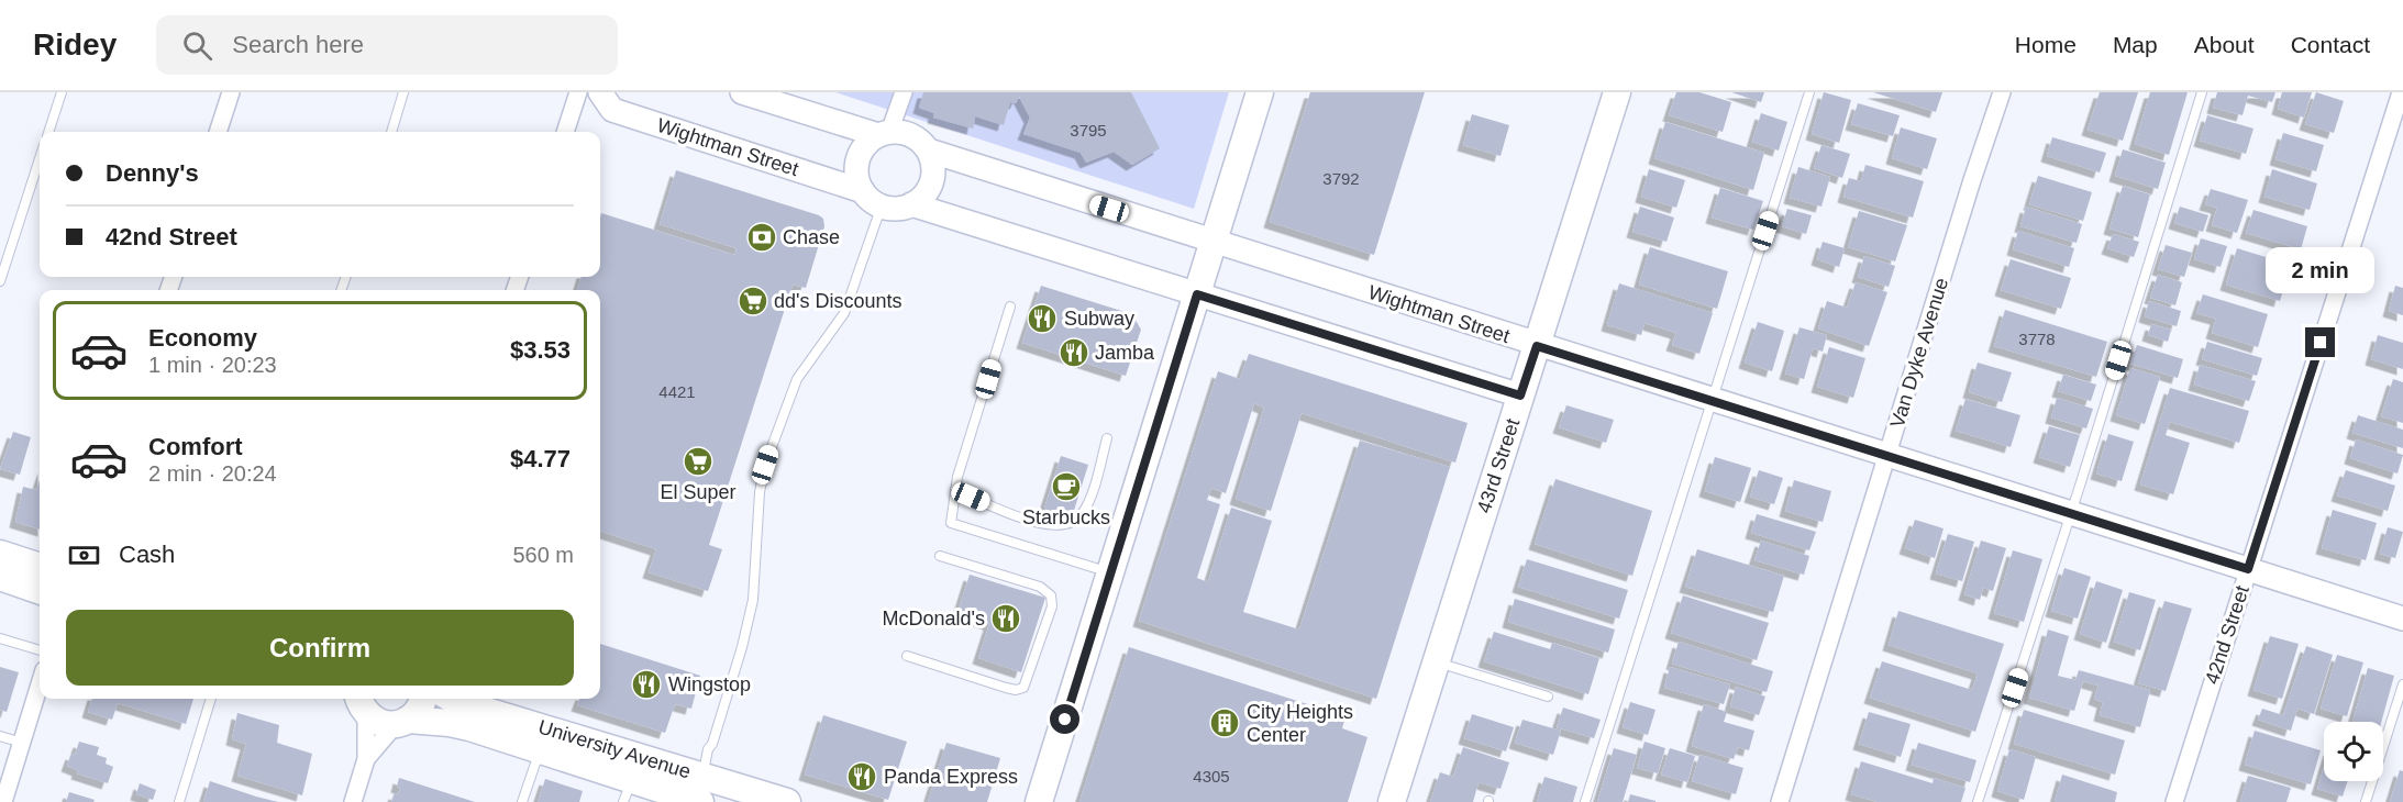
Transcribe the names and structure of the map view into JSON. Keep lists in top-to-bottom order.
{
  "streets": {
    "main road": ["Wightman Street", "43rd Street", "University Avenue"],
    "street": ["Van Dyke Avenue", "42nd Street"]
  },
  "crossings": [
    ["Wightman Street", "Van Dyke Avenue"],
    ["Wightman Street", "43rd Street"],
    ["Wightman Street", "42nd Street"]
  ],
  "places": {
    "bank": ["Chase"],
    "supermarket": ["dd's Discounts", "El Super"],
    "restaurant": [
      "Subway",
      "Jamba",
      "McDonald's",
      "Wingstop",
      "Panda Express"
    ],
    "cafe": ["Starbucks"],
    "building": ["City Heights Center"]
  },
  "house_numbers": [
    "3795",
    "3792",
    "3778",
    "4421",
    "4305"
  ],
  "page": {
    "header": "Ridey",
    "search": "Search here",
    "nav": [
      "Home",
      "Map",
      "About",
      "Contact"
    ],
    "banner": ["Denny's", "42nd Street"],
    "bubble": "2 min",
    "list": [
      {
        "name": "Economy",
        "note": "1 min · 20:23",
        "value": "$3.53"
      },
      {
        "name": "Comfort",
        "note": "2 min · 20:24",
        "value": "$4.77"
      }
    ],
    "pay": ["Cash", "560 m"],
    "buttons": "Confirm"
  }
}
